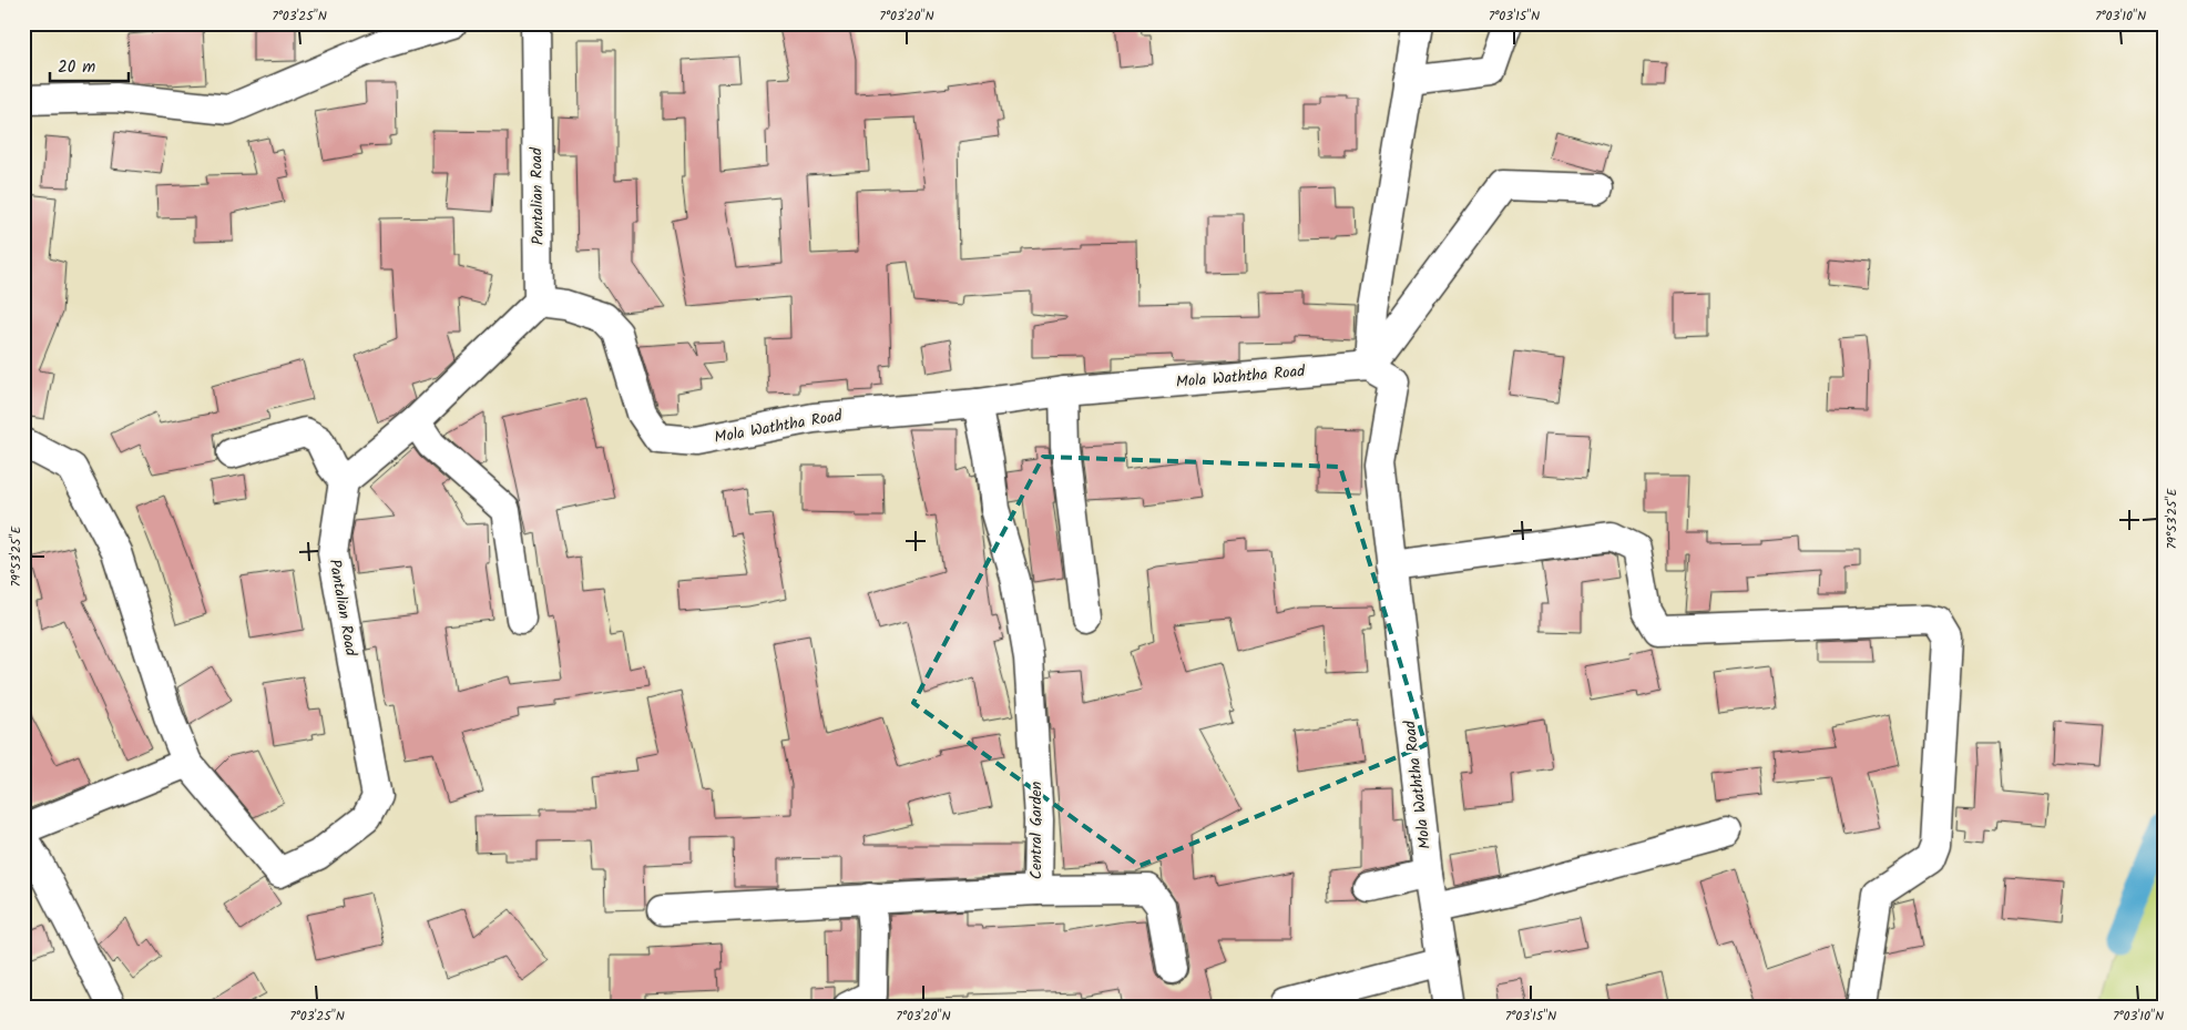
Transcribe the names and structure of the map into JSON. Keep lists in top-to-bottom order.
{
  "streets": {
    "street": ["Pantalian Road", "Mola Waththa Road", "Central Garden"]
  },
  "crossings": [
    ["Pantalian Road", "Mola Waththa Road"],
    ["Mola Waththa Road", "Central Garden"]
  ],
  "scale_bar": "20 m",
  "coordinates": [
    "7°03'25\"N",
    "7°03'20\"N",
    "7°03'15\"N",
    "7°03'10\"N",
    "79°53'25\"E"
  ]
}
